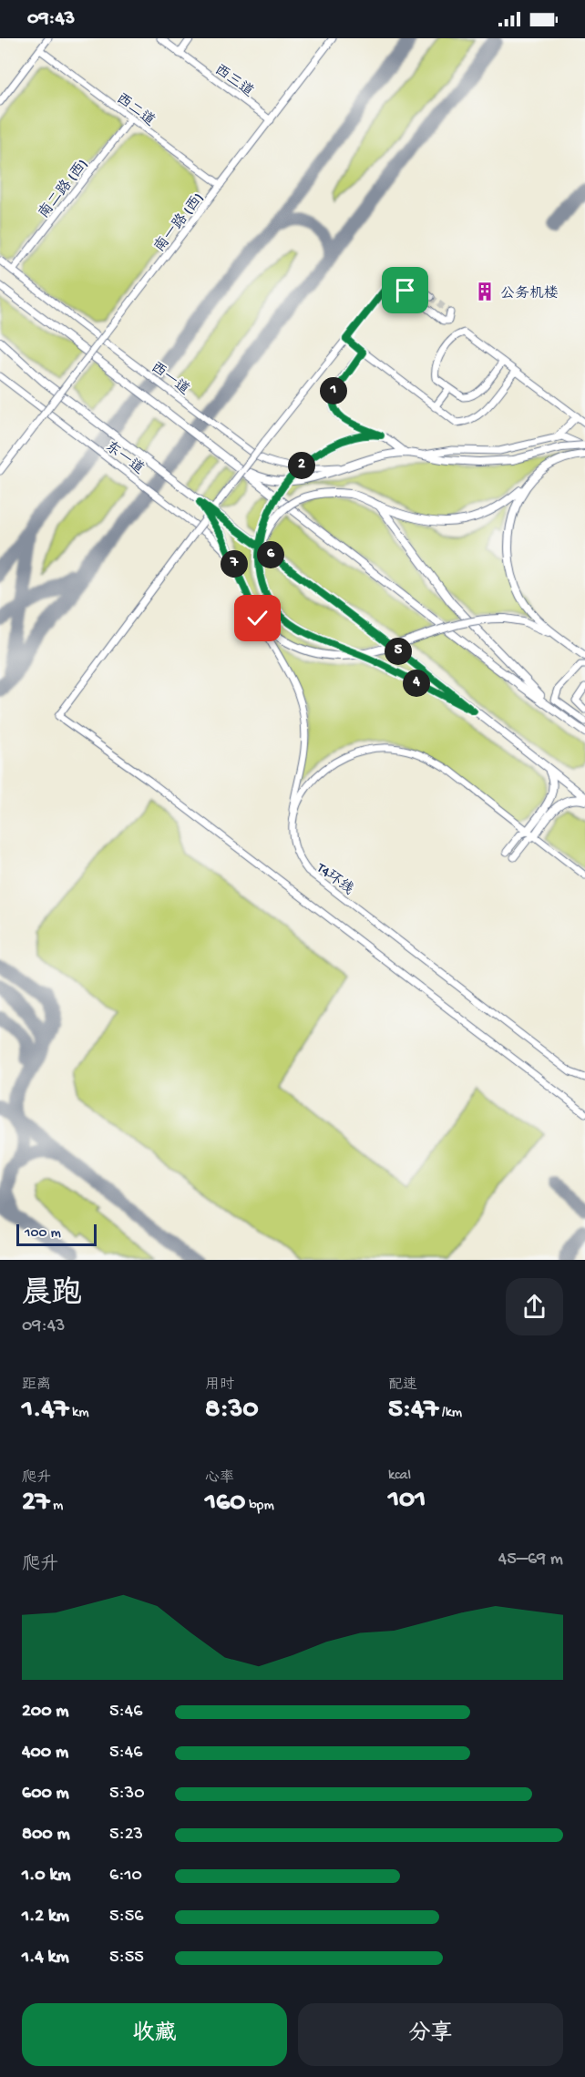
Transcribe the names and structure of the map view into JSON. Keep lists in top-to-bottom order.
{
  "streets": {
    "street": [
      "西三道",
      "西二道",
      "南二路 (西)",
      "南一路 (西)",
      "西一道",
      "东一道",
      "T4环线"
    ]
  },
  "crossings": [
    ["西三道", "南一路 (西)"],
    ["西二道", "南二路 (西)"],
    ["西二道", "南一路 (西)"],
    ["南二路 (西)", "西一道"]
  ],
  "places": {
    "building": ["公务机楼"]
  },
  "scale_bar": "100 m",
  "page": {
    "status": "09:43",
    "pins": [
      "1",
      "2",
      "6",
      "7",
      "5",
      "4"
    ],
    "scale": "100 m",
    "heading": ["晨跑", "09:43"],
    "stats": [
      ["距离", "1.47 km"],
      ["用时", "8:30"],
      ["配速", "5:47 /km"],
      ["爬升", "27 m"],
      ["心率", "160 bpm"],
      ["kcal", "101"]
    ],
    "chart": ["爬升", "45–69 m"],
    "list": [
      {
        "name": "200 m",
        "note": "5:46"
      },
      {
        "name": "400 m",
        "note": "5:46"
      },
      {
        "name": "600 m",
        "note": "5:30"
      },
      {
        "name": "800 m",
        "note": "5:23"
      },
      {
        "name": "1.0 km",
        "note": "6:10"
      },
      {
        "name": "1.2 km",
        "note": "5:56"
      },
      {
        "name": "1.4 km",
        "note": "5:55"
      }
    ],
    "buttons": ["收藏", "分享"]
  }
}
